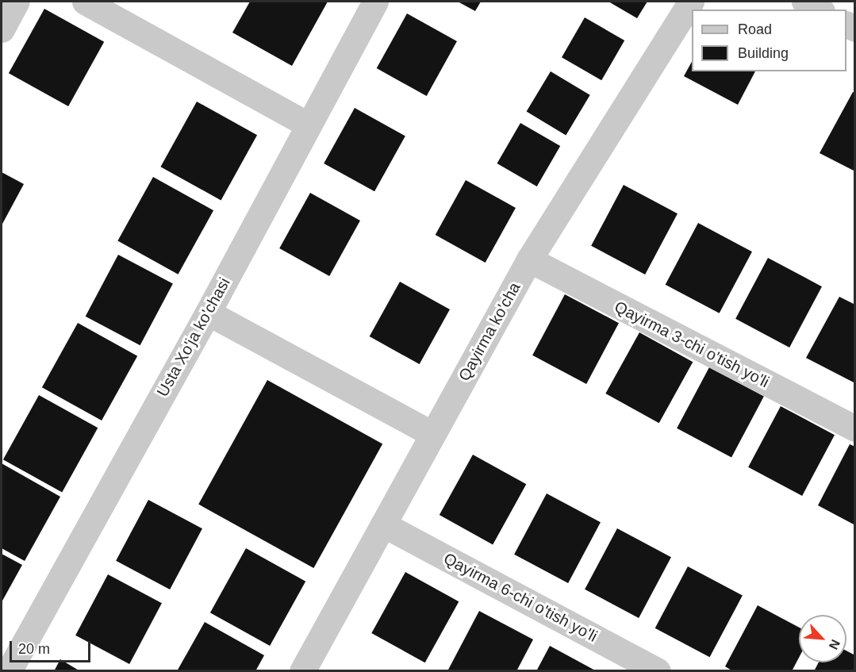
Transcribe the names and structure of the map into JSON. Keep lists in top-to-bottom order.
{
  "streets": {
    "street": [
      "Qayirma ko'cha",
      "Usta Xo'ja ko'chasi",
      "Qayirma 3-chi o'tish yo'li",
      "Qayirma 6-chi o'tish yo'li"
    ]
  },
  "crossings": [
    ["Qayirma ko'cha", "Qayirma 3-chi o'tish yo'li"],
    ["Qayirma ko'cha", "Qayirma 6-chi o'tish yo'li"]
  ],
  "legend": ["Road", "Building"],
  "scale_bar": "20 m",
  "north": "bottom right"
}
